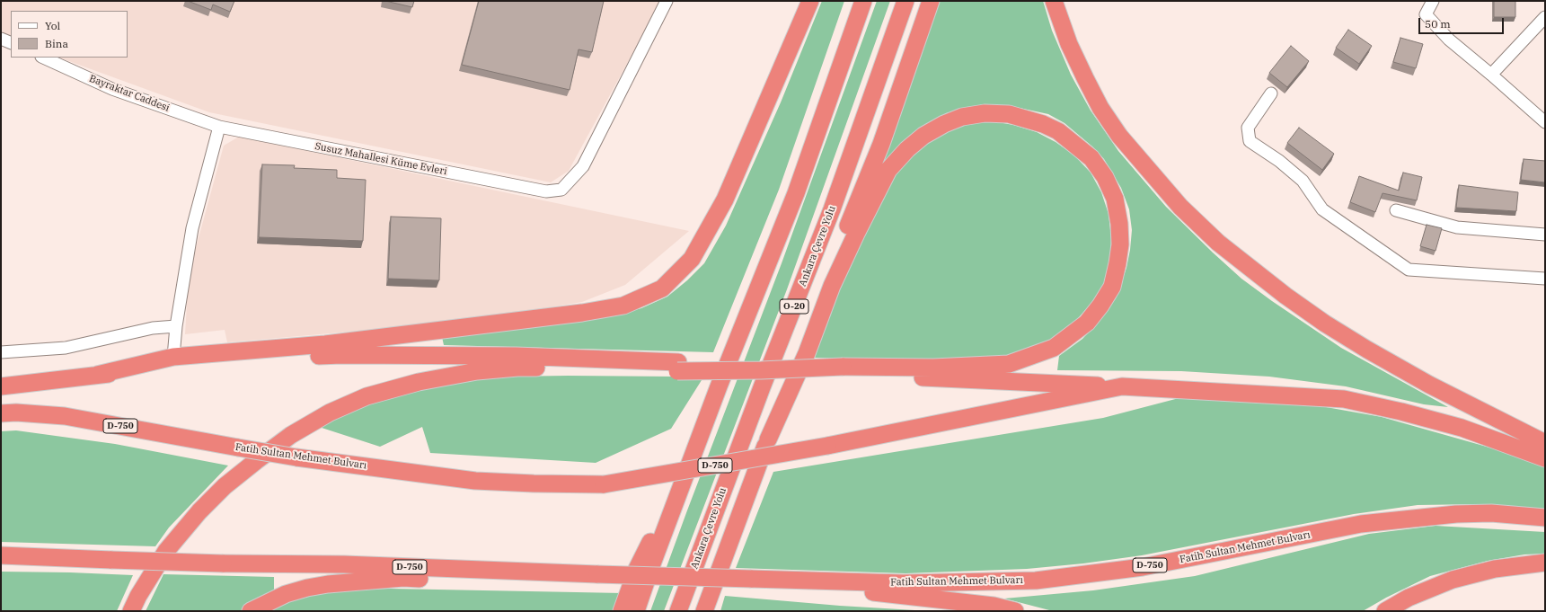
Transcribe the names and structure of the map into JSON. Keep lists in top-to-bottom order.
{
  "streets": {
    "highway": [
      "Ankara Çevre Yolu",
      "O-20",
      "D-750",
      "Fatih Sultan Mehmet Bulvarı"
    ],
    "street": ["Bayraktar Caddesi", "Susuz Mahallesi Küme Evleri"]
  },
  "crossings": [
    ["Bayraktar Caddesi", "Susuz Mahallesi Küme Evleri"],
    ["D-750", "Fatih Sultan Mehmet Bulvarı"]
  ],
  "legend": ["Yol", "Bina"],
  "scale_bar": "50 m"
}
